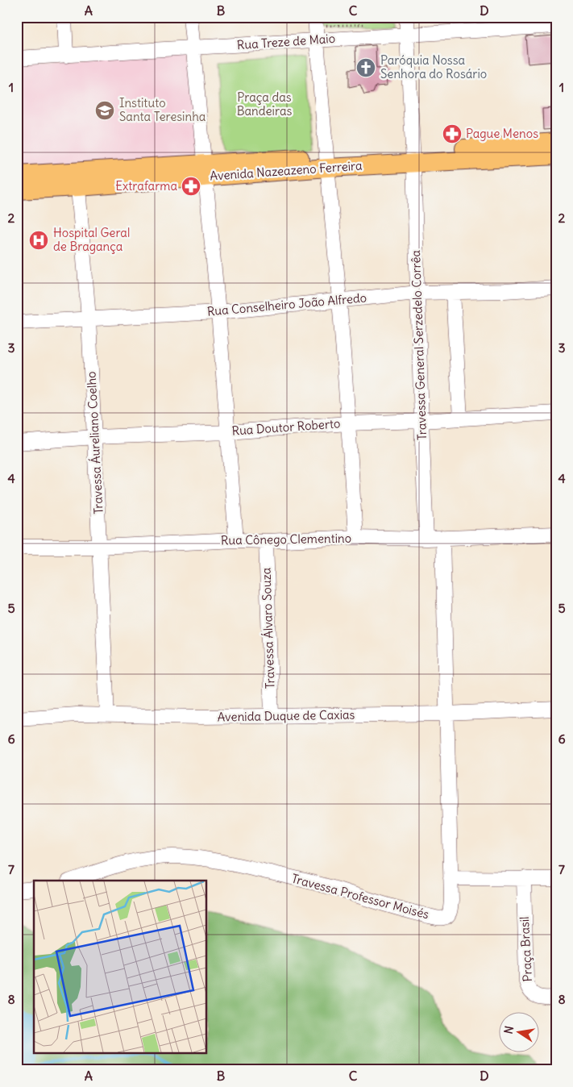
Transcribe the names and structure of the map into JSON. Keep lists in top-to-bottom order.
{
  "streets": {
    "main road": ["Avenida Nazeazeno Ferreira"],
    "street": [
      "Rua Treze de Maio",
      "Rua Conselheiro João Alfredo",
      "Travessa General Serzedelo Corrêa",
      "Rua Doutor Roberto",
      "Travessa Áureliano Coelho",
      "Rua Cônego Clementino",
      "Travessa Álvaro Souza",
      "Avenida Duque de Caxias",
      "Travessa Professor Moisés",
      "Praça Brasil"
    ]
  },
  "crossings": [
    ["Rua Treze de Maio", "Travessa General Serzedelo Corrêa"],
    ["Avenida Nazeazeno Ferreira", "Travessa General Serzedelo Corrêa"],
    ["Avenida Nazeazeno Ferreira", "Travessa Áureliano Coelho"],
    ["Rua Conselheiro João Alfredo", "Travessa General Serzedelo Corrêa"],
    ["Rua Conselheiro João Alfredo", "Travessa Áureliano Coelho"],
    ["Travessa General Serzedelo Corrêa", "Rua Doutor Roberto"],
    ["Travessa General Serzedelo Corrêa", "Rua Cônego Clementino"],
    ["Rua Doutor Roberto", "Travessa Áureliano Coelho"],
    ["Travessa Áureliano Coelho", "Rua Cônego Clementino"],
    ["Travessa Áureliano Coelho", "Avenida Duque de Caxias"],
    ["Rua Cônego Clementino", "Travessa Álvaro Souza"],
    ["Rua Cônego Clementino", "Travessa Professor Moisés"],
    ["Travessa Álvaro Souza", "Avenida Duque de Caxias"],
    ["Avenida Duque de Caxias", "Travessa Professor Moisés"]
  ],
  "parks": ["Praça das Bandeiras"],
  "places": {
    "church": ["Paróquia Nossa Senhora do Rosário"],
    "school or university": ["Instituto Santa Teresinha"],
    "pharmacy": ["Pague Menos", "Extrafarma"],
    "hospital": ["Hospital Geral de Bragança"]
  },
  "north": "left",
  "grid": {
    "columns": [
      "A",
      "B",
      "C",
      "D"
    ],
    "rows": [
      "1",
      "2",
      "3",
      "4",
      "5",
      "6",
      "7",
      "8"
    ]
  }
}
